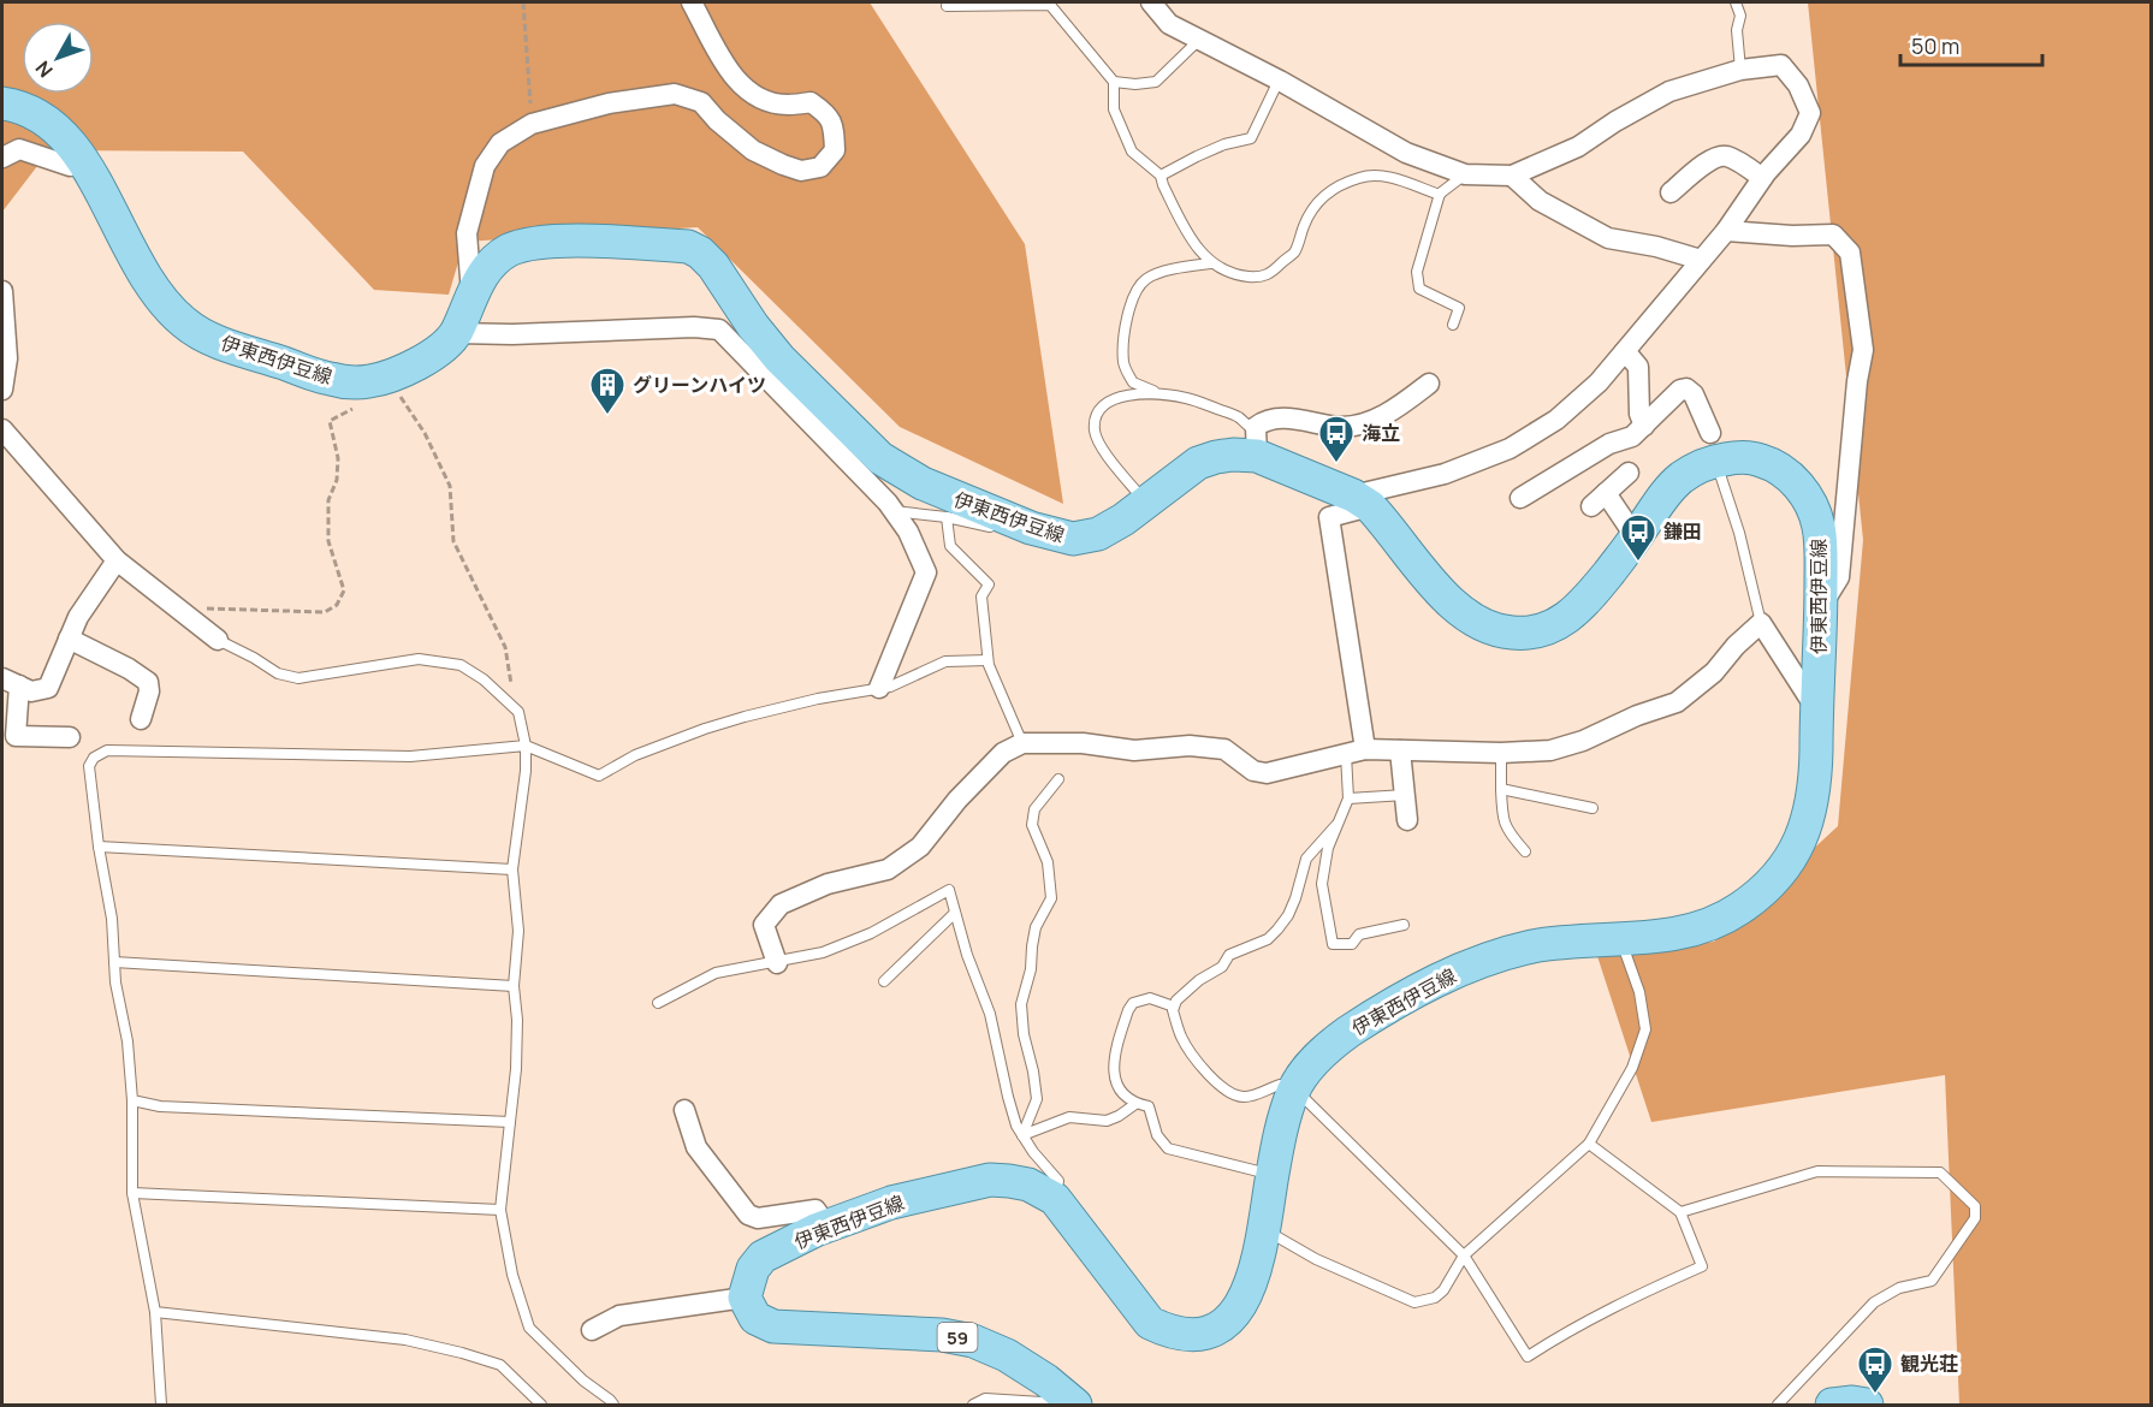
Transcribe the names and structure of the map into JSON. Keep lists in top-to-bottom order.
{
  "streets": {
    "main road": ["伊東西伊豆線", "59"]
  },
  "crossings": [
    ["伊東西伊豆線", "59"]
  ],
  "places": {
    "building": ["グリーンハイツ"],
    "bus stop": ["海立", "鎌田", "観光荘"]
  },
  "scale_bar": "50 m",
  "north": "bottom left"
}
